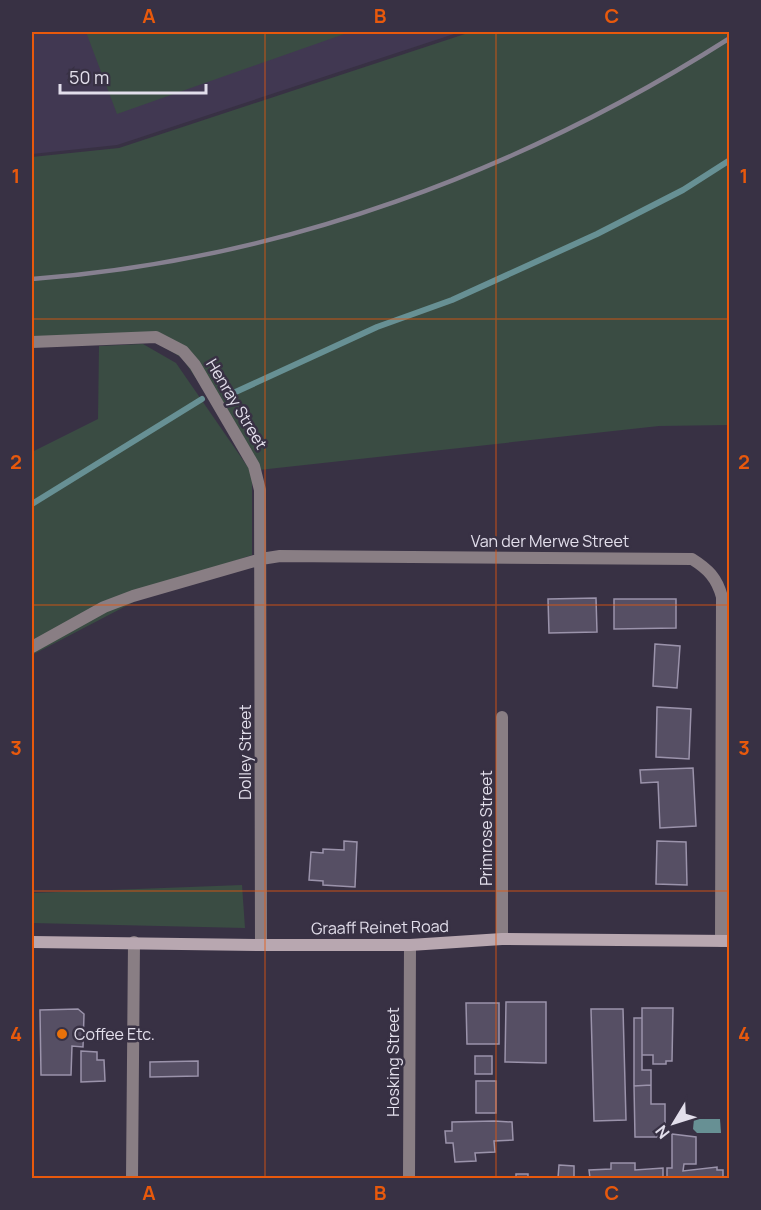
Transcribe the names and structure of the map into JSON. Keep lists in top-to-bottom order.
{
  "streets": {
    "main road": ["Graaff Reinet Road"],
    "street": [
      "Henray Street",
      "Van der Merwe Street",
      "Dolley Street",
      "Primrose Street",
      "Hosking Street"
    ]
  },
  "crossings": [
    ["Henray Street", "Van der Merwe Street"],
    ["Henray Street", "Dolley Street"],
    ["Van der Merwe Street", "Dolley Street"],
    ["Van der Merwe Street", "Graaff Reinet Road"],
    ["Dolley Street", "Graaff Reinet Road"],
    ["Primrose Street", "Graaff Reinet Road"],
    ["Graaff Reinet Road", "Hosking Street"]
  ],
  "places": ["Coffee Etc."],
  "scale_bar": "50 m",
  "north": "bottom left",
  "grid": {
    "columns": ["A", "B", "C"],
    "rows": [
      "1",
      "2",
      "3",
      "4"
    ]
  }
}
